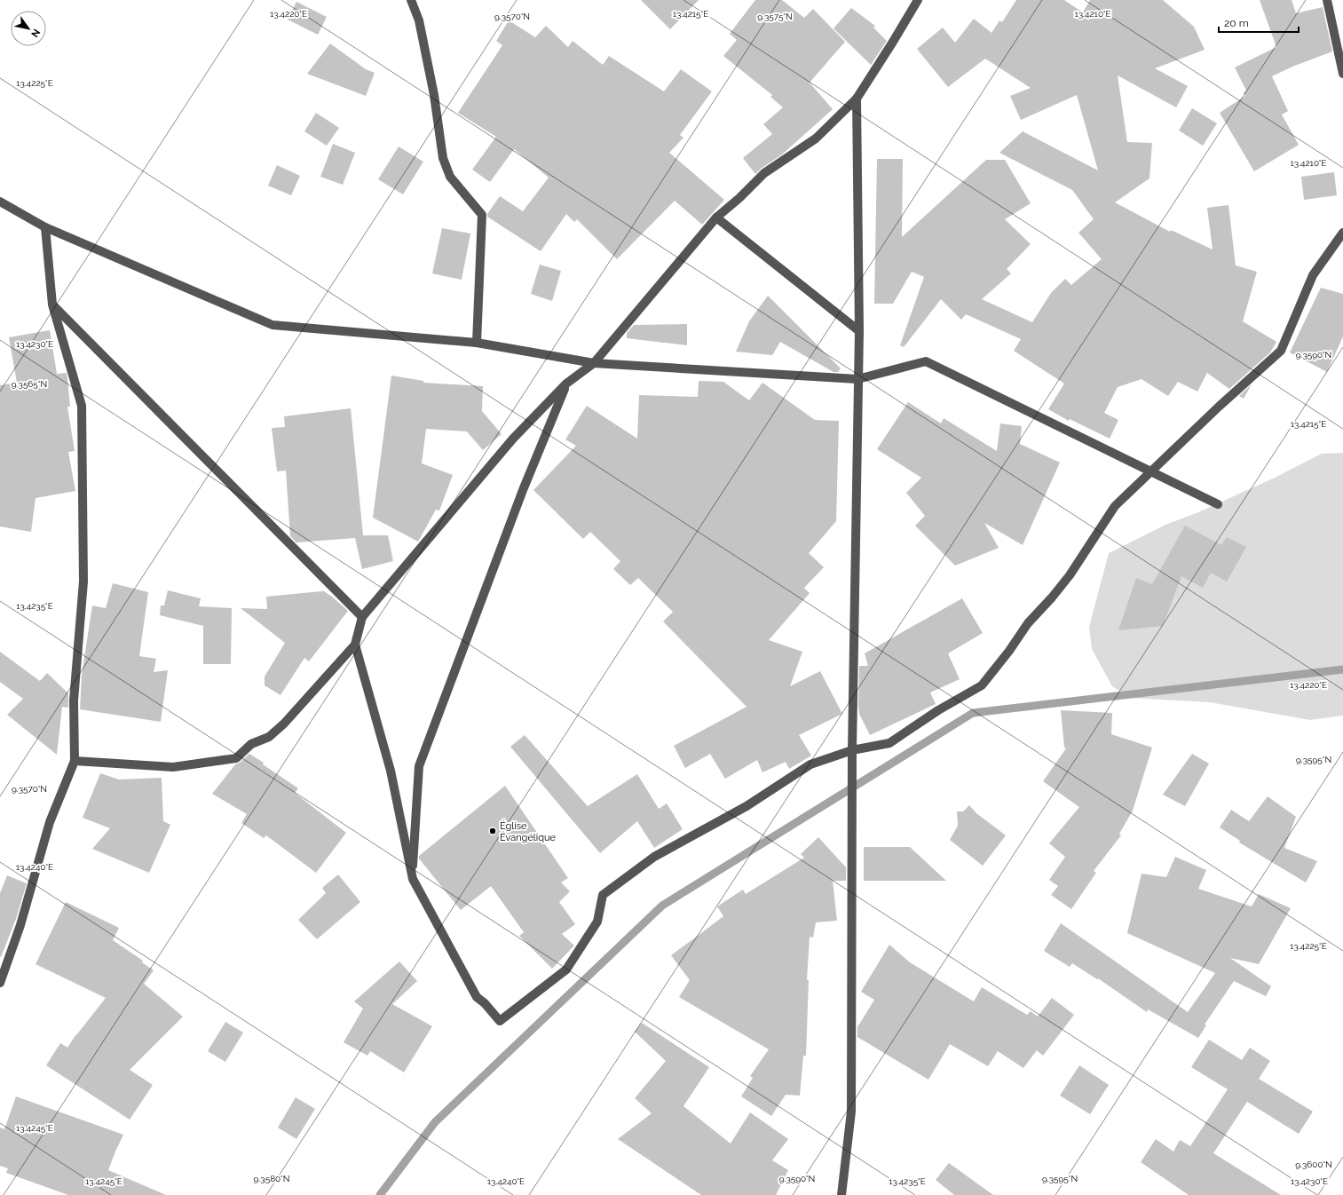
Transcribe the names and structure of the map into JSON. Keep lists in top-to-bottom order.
{
  "places": ["Église Évangélique"],
  "scale_bar": "20 m",
  "north": "bottom right",
  "coordinates": [
    "13.4220°E",
    "13.4215°E",
    "13.4210°E",
    "9.3570°N",
    "9.3575°N",
    "13.4225°E",
    "13.4230°E",
    "9.3590°N",
    "9.3565°N",
    "13.4235°E",
    "9.3595°N",
    "13.4240°E",
    "13.4245°E",
    "9.3600°N",
    "9.3580°N"
  ]
}
